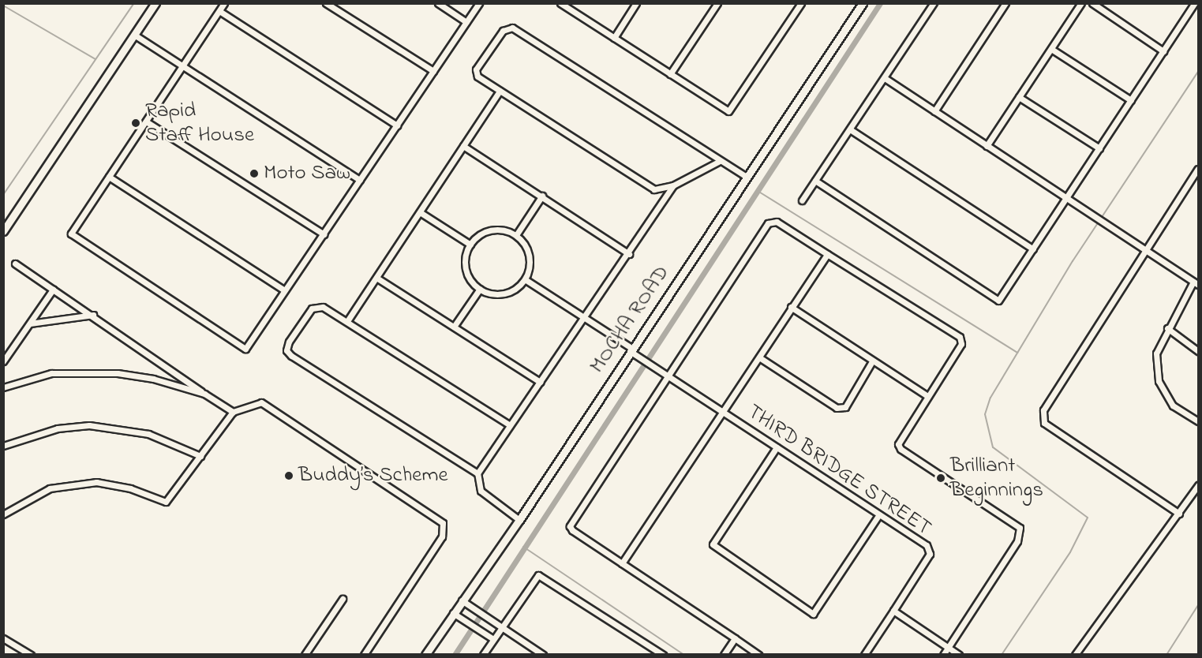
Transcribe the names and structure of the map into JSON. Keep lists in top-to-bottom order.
{
  "streets": {
    "street": ["MOCHA ROAD", "THIRD BRIDGE STREET"]
  },
  "crossings": [
    ["MOCHA ROAD", "THIRD BRIDGE STREET"]
  ],
  "places": [
    "Rapid Staff House",
    "Moto Saw",
    "Buddy’s Scheme",
    "Brilliant Beginnings"
  ]
}
